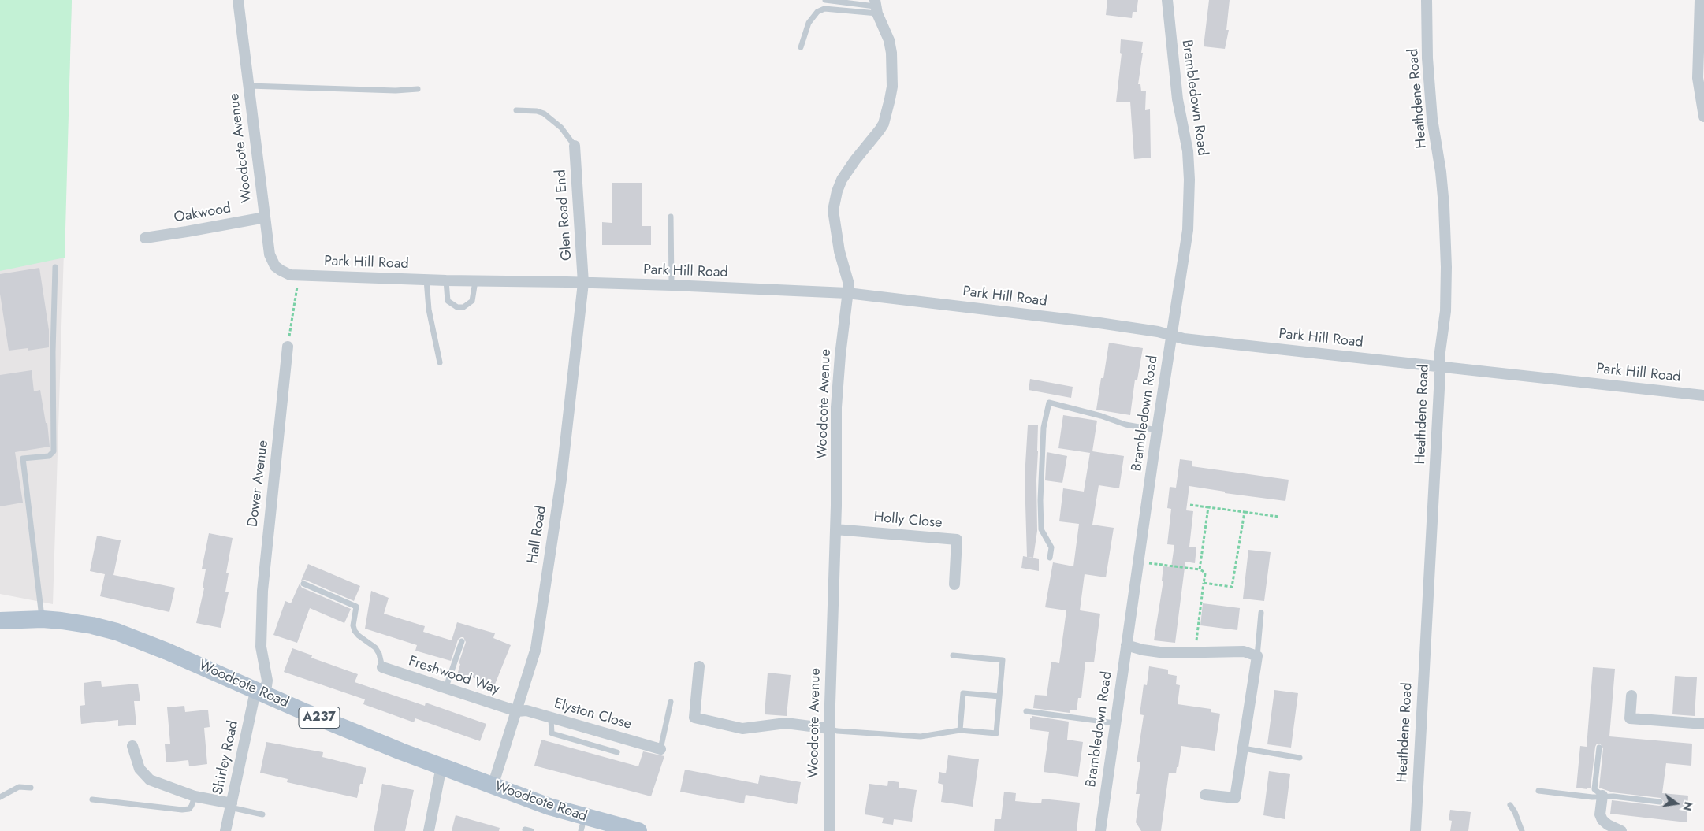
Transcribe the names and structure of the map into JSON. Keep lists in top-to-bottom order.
{
  "streets": {
    "main road": ["Woodcote Road", "A237"],
    "street": [
      "Brambledown Road",
      "Heathdene Road",
      "Woodcote Avenue",
      "Oakwood",
      "Glen Road End",
      "Park Hill Road",
      "Dower Avenue",
      "Holly Close",
      "Hall Road",
      "Freshwood Way",
      "Elyston Close",
      "Shirley Road"
    ]
  },
  "crossings": [
    ["Brambledown Road", "Park Hill Road"],
    ["Heathdene Road", "Park Hill Road"],
    ["Woodcote Avenue", "Oakwood"],
    ["Woodcote Avenue", "Park Hill Road"],
    ["Woodcote Avenue", "Holly Close"],
    ["Glen Road End", "Park Hill Road"],
    ["Glen Road End", "Hall Road"],
    ["Park Hill Road", "Hall Road"],
    ["Dower Avenue", "Woodcote Road"],
    ["Dower Avenue", "Shirley Road"],
    ["Hall Road", "Freshwood Way"],
    ["Hall Road", "Woodcote Road"],
    ["Hall Road", "Elyston Close"],
    ["Freshwood Way", "Elyston Close"],
    ["Woodcote Road", "Shirley Road"]
  ],
  "north": "right"
}
